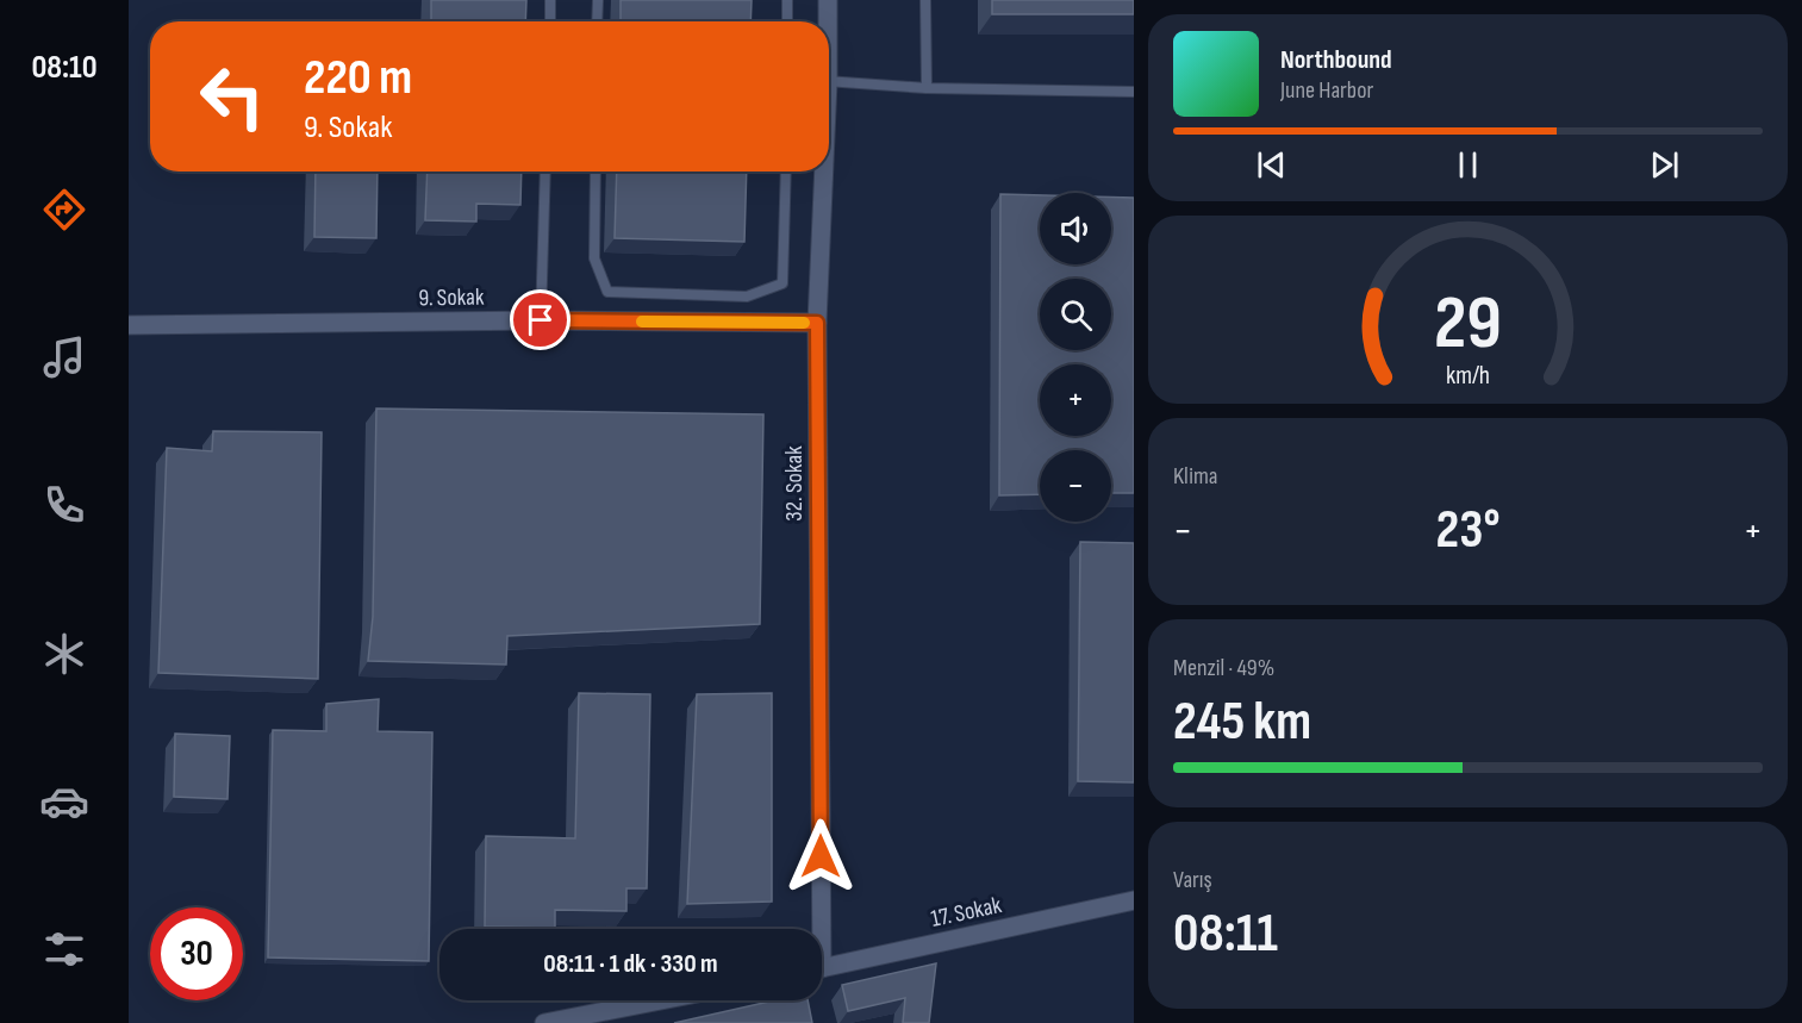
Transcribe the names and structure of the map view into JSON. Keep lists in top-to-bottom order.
{
  "streets": {
    "street": ["9. Sokak", "32. Sokak", "17. Sokak"]
  },
  "crossings": [
    ["9. Sokak", "32. Sokak"]
  ],
  "page": {
    "tabs": "08:10",
    "turn": ["220 m", "9. Sokak"],
    "song": ["Northbound", "June Harbor"],
    "map_buttons": ["+", "−"],
    "tile": [
      "Klima",
      ["Menzil · 49%", "245 km"],
      ["Varış", "08:11"]
    ],
    "heat": ["−", "23°", "+"],
    "limit": "30",
    "trip": "08:11 · 1 dk · 330 m",
    "gauge": ["29", "km/h"]
  }
}
